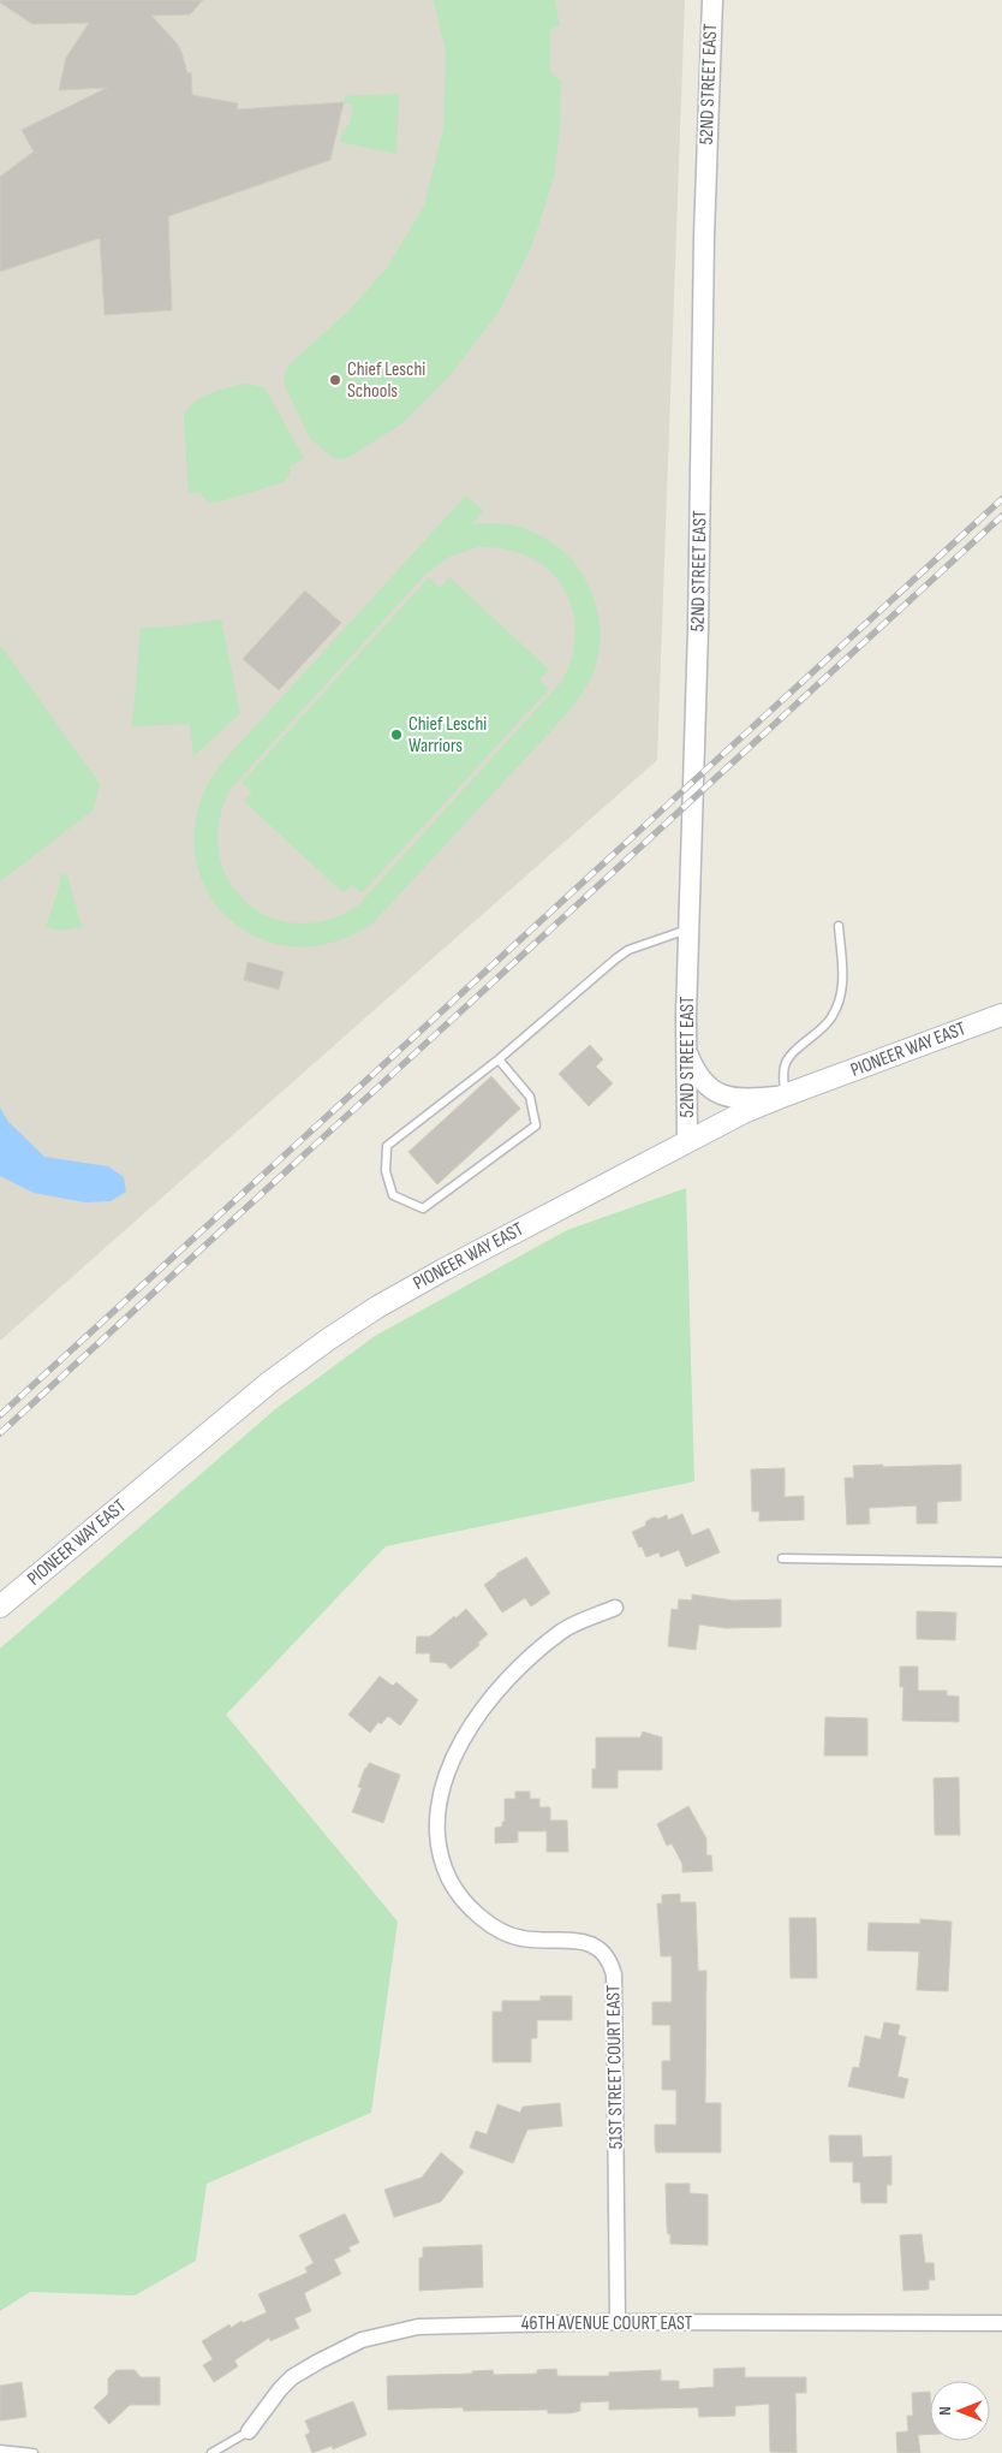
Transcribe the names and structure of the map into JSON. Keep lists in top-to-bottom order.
{
  "streets": {
    "main road": ["PIONEER WAY EAST"],
    "street": ["52ND STREET EAST", "51ST STREET COURT EAST", "46TH AVENUE COURT EAST"]
  },
  "crossings": [
    ["52ND STREET EAST", "PIONEER WAY EAST"],
    ["51ST STREET COURT EAST", "46TH AVENUE COURT EAST"]
  ],
  "places": ["Chief Leschi Schools", "Chief Leschi Warriors"],
  "north": "left"
}
